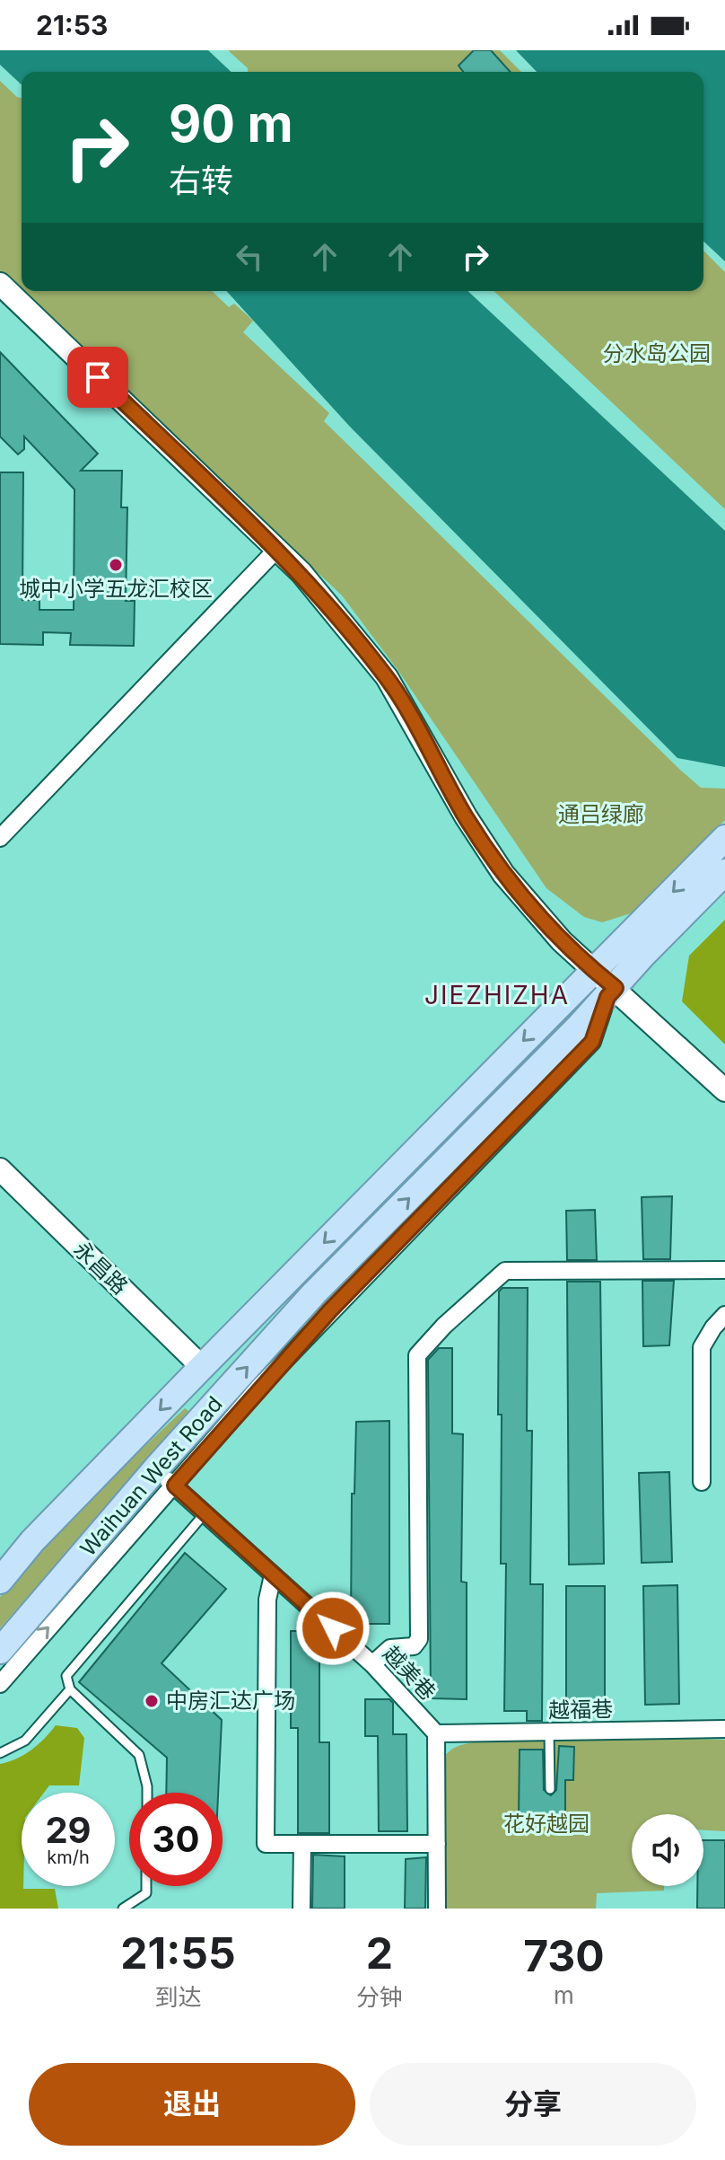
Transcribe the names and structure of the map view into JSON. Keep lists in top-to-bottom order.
{
  "streets": {
    "main road": ["Waihuan West Road"],
    "street": ["永昌路", "越美巷", "越福巷"]
  },
  "crossings": [
    ["永昌路", "Waihuan West Road"],
    ["Waihuan West Road", "越美巷"],
    ["越美巷", "越福巷"]
  ],
  "districts": ["JIEZHIZHA"],
  "parks": ["分水岛公园", "通吕绿廊", "花好越园"],
  "places": ["城中小学五龙汇校区", "中房汇达广场"],
  "page": {
    "status": "21:53",
    "turn": ["90 m", "右转"],
    "speed": "29 km/h",
    "limit": "30",
    "eta": [
      "21:55",
      "到达",
      "2",
      "分钟",
      "730",
      "m"
    ],
    "buttons": ["退出", "分享"]
  }
}
